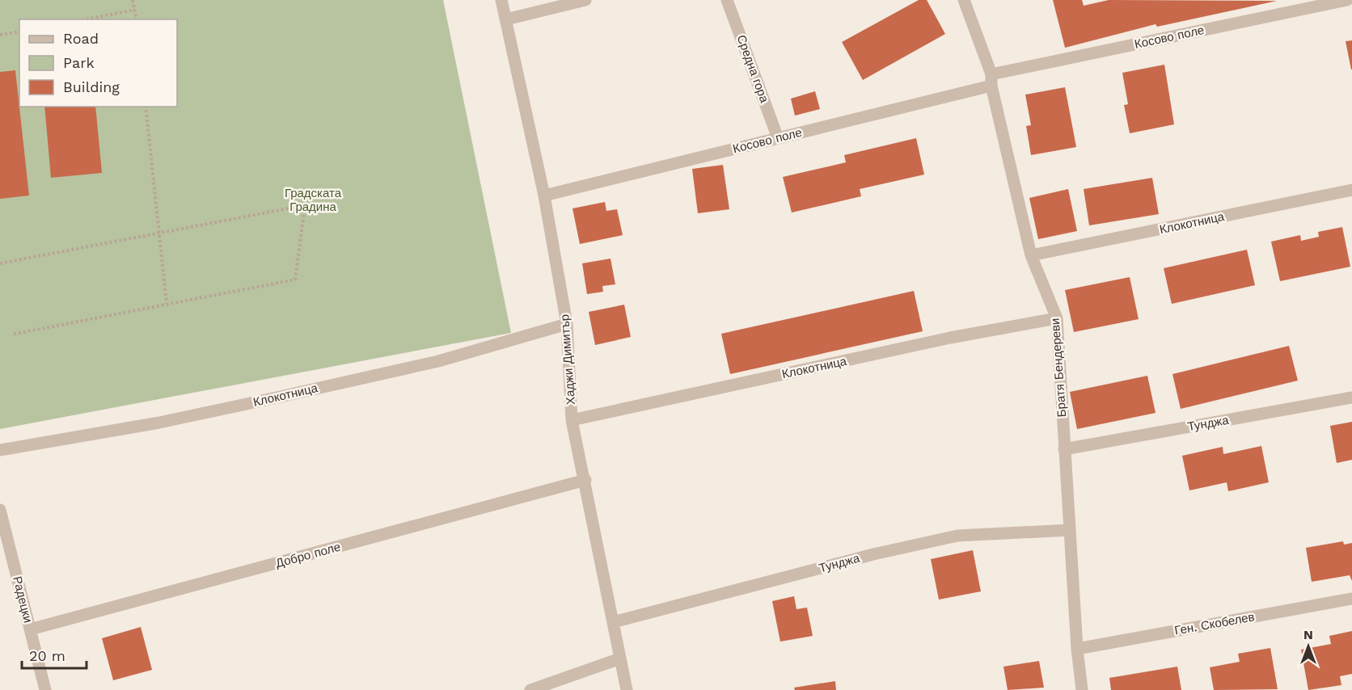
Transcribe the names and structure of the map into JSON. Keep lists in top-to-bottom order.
{
  "streets": {
    "street": [
      "Косово поле",
      "Средна гора",
      "Клокотница",
      "Хаджи Димитър",
      "Братя Бендереви",
      "Тунджа",
      "Добро поле",
      "Радецки",
      "Ген. Скобелев"
    ]
  },
  "crossings": [
    ["Косово поле", "Средна гора"],
    ["Косово поле", "Хаджи Димитър"],
    ["Косово поле", "Братя Бендереви"],
    ["Клокотница", "Хаджи Димитър"],
    ["Клокотница", "Братя Бендереви"],
    ["Хаджи Димитър", "Тунджа"],
    ["Хаджи Димитър", "Добро поле"],
    ["Братя Бендереви", "Тунджа"],
    ["Братя Бендереви", "Ген. Скобелев"],
    ["Добро поле", "Радецки"]
  ],
  "parks": ["Градската Градина"],
  "legend": ["Road", "Park", "Building"],
  "scale_bar": "20 m",
  "north": "top"
}
